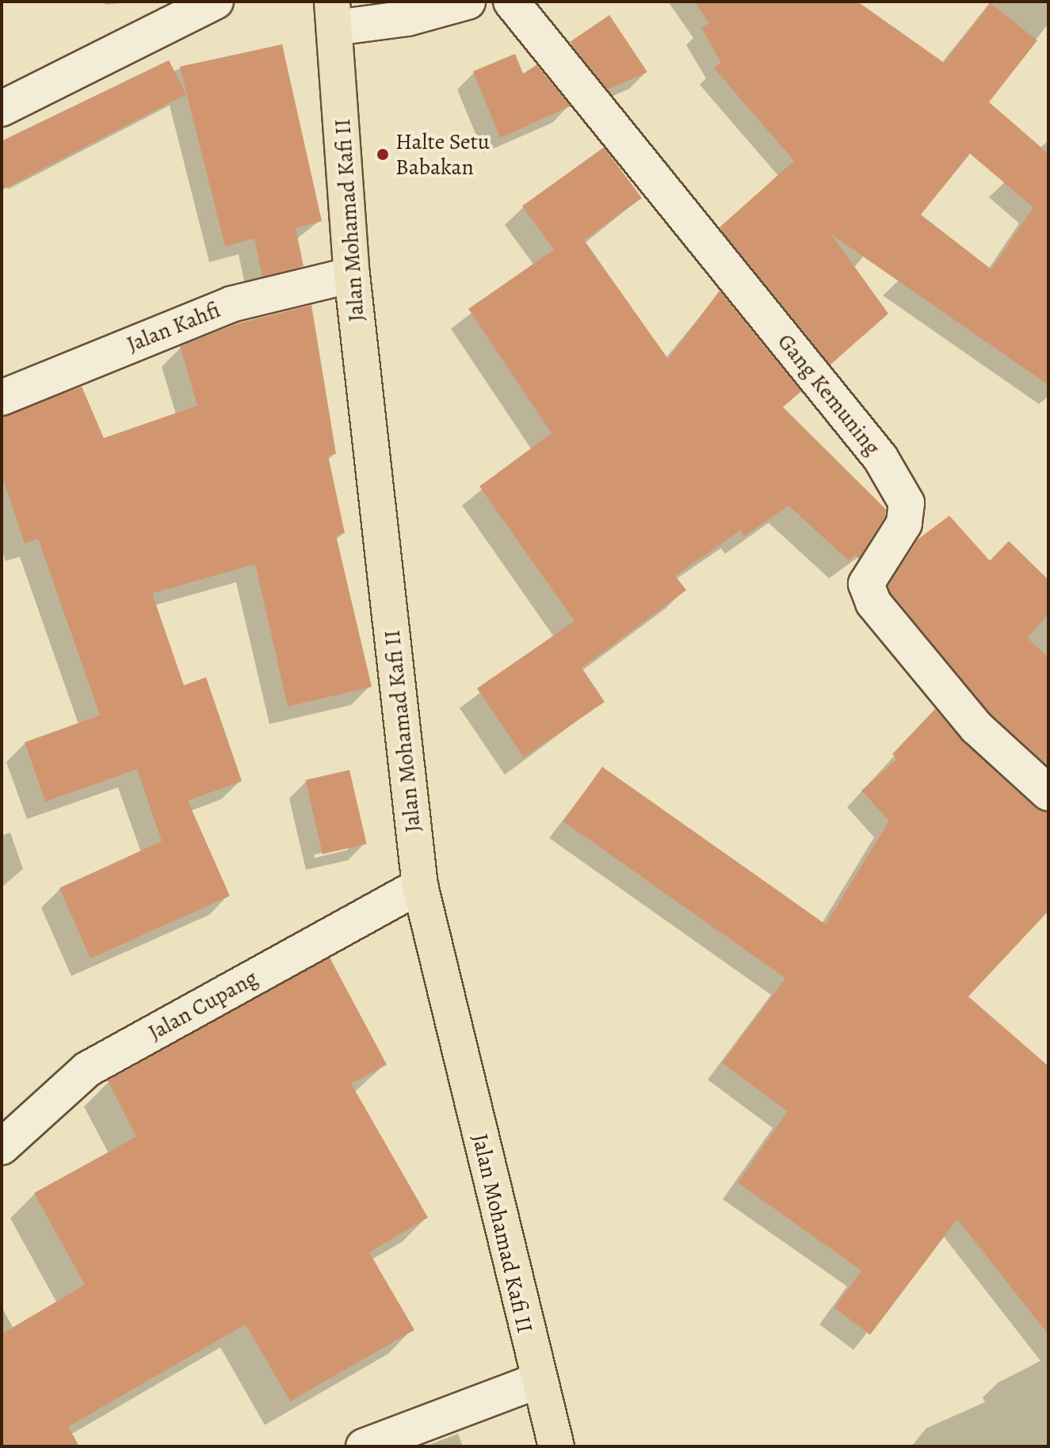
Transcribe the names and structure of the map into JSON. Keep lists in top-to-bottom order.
{
  "streets": {
    "main road": ["Jalan Mohamad Kafi II"],
    "street": ["Jalan Kahfi", "Gang Kemuning", "Jalan Cupang"]
  },
  "crossings": [
    ["Jalan Mohamad Kafi II", "Jalan Kahfi"],
    ["Jalan Mohamad Kafi II", "Jalan Cupang"]
  ],
  "places": ["Halte Setu Babakan"]
}
